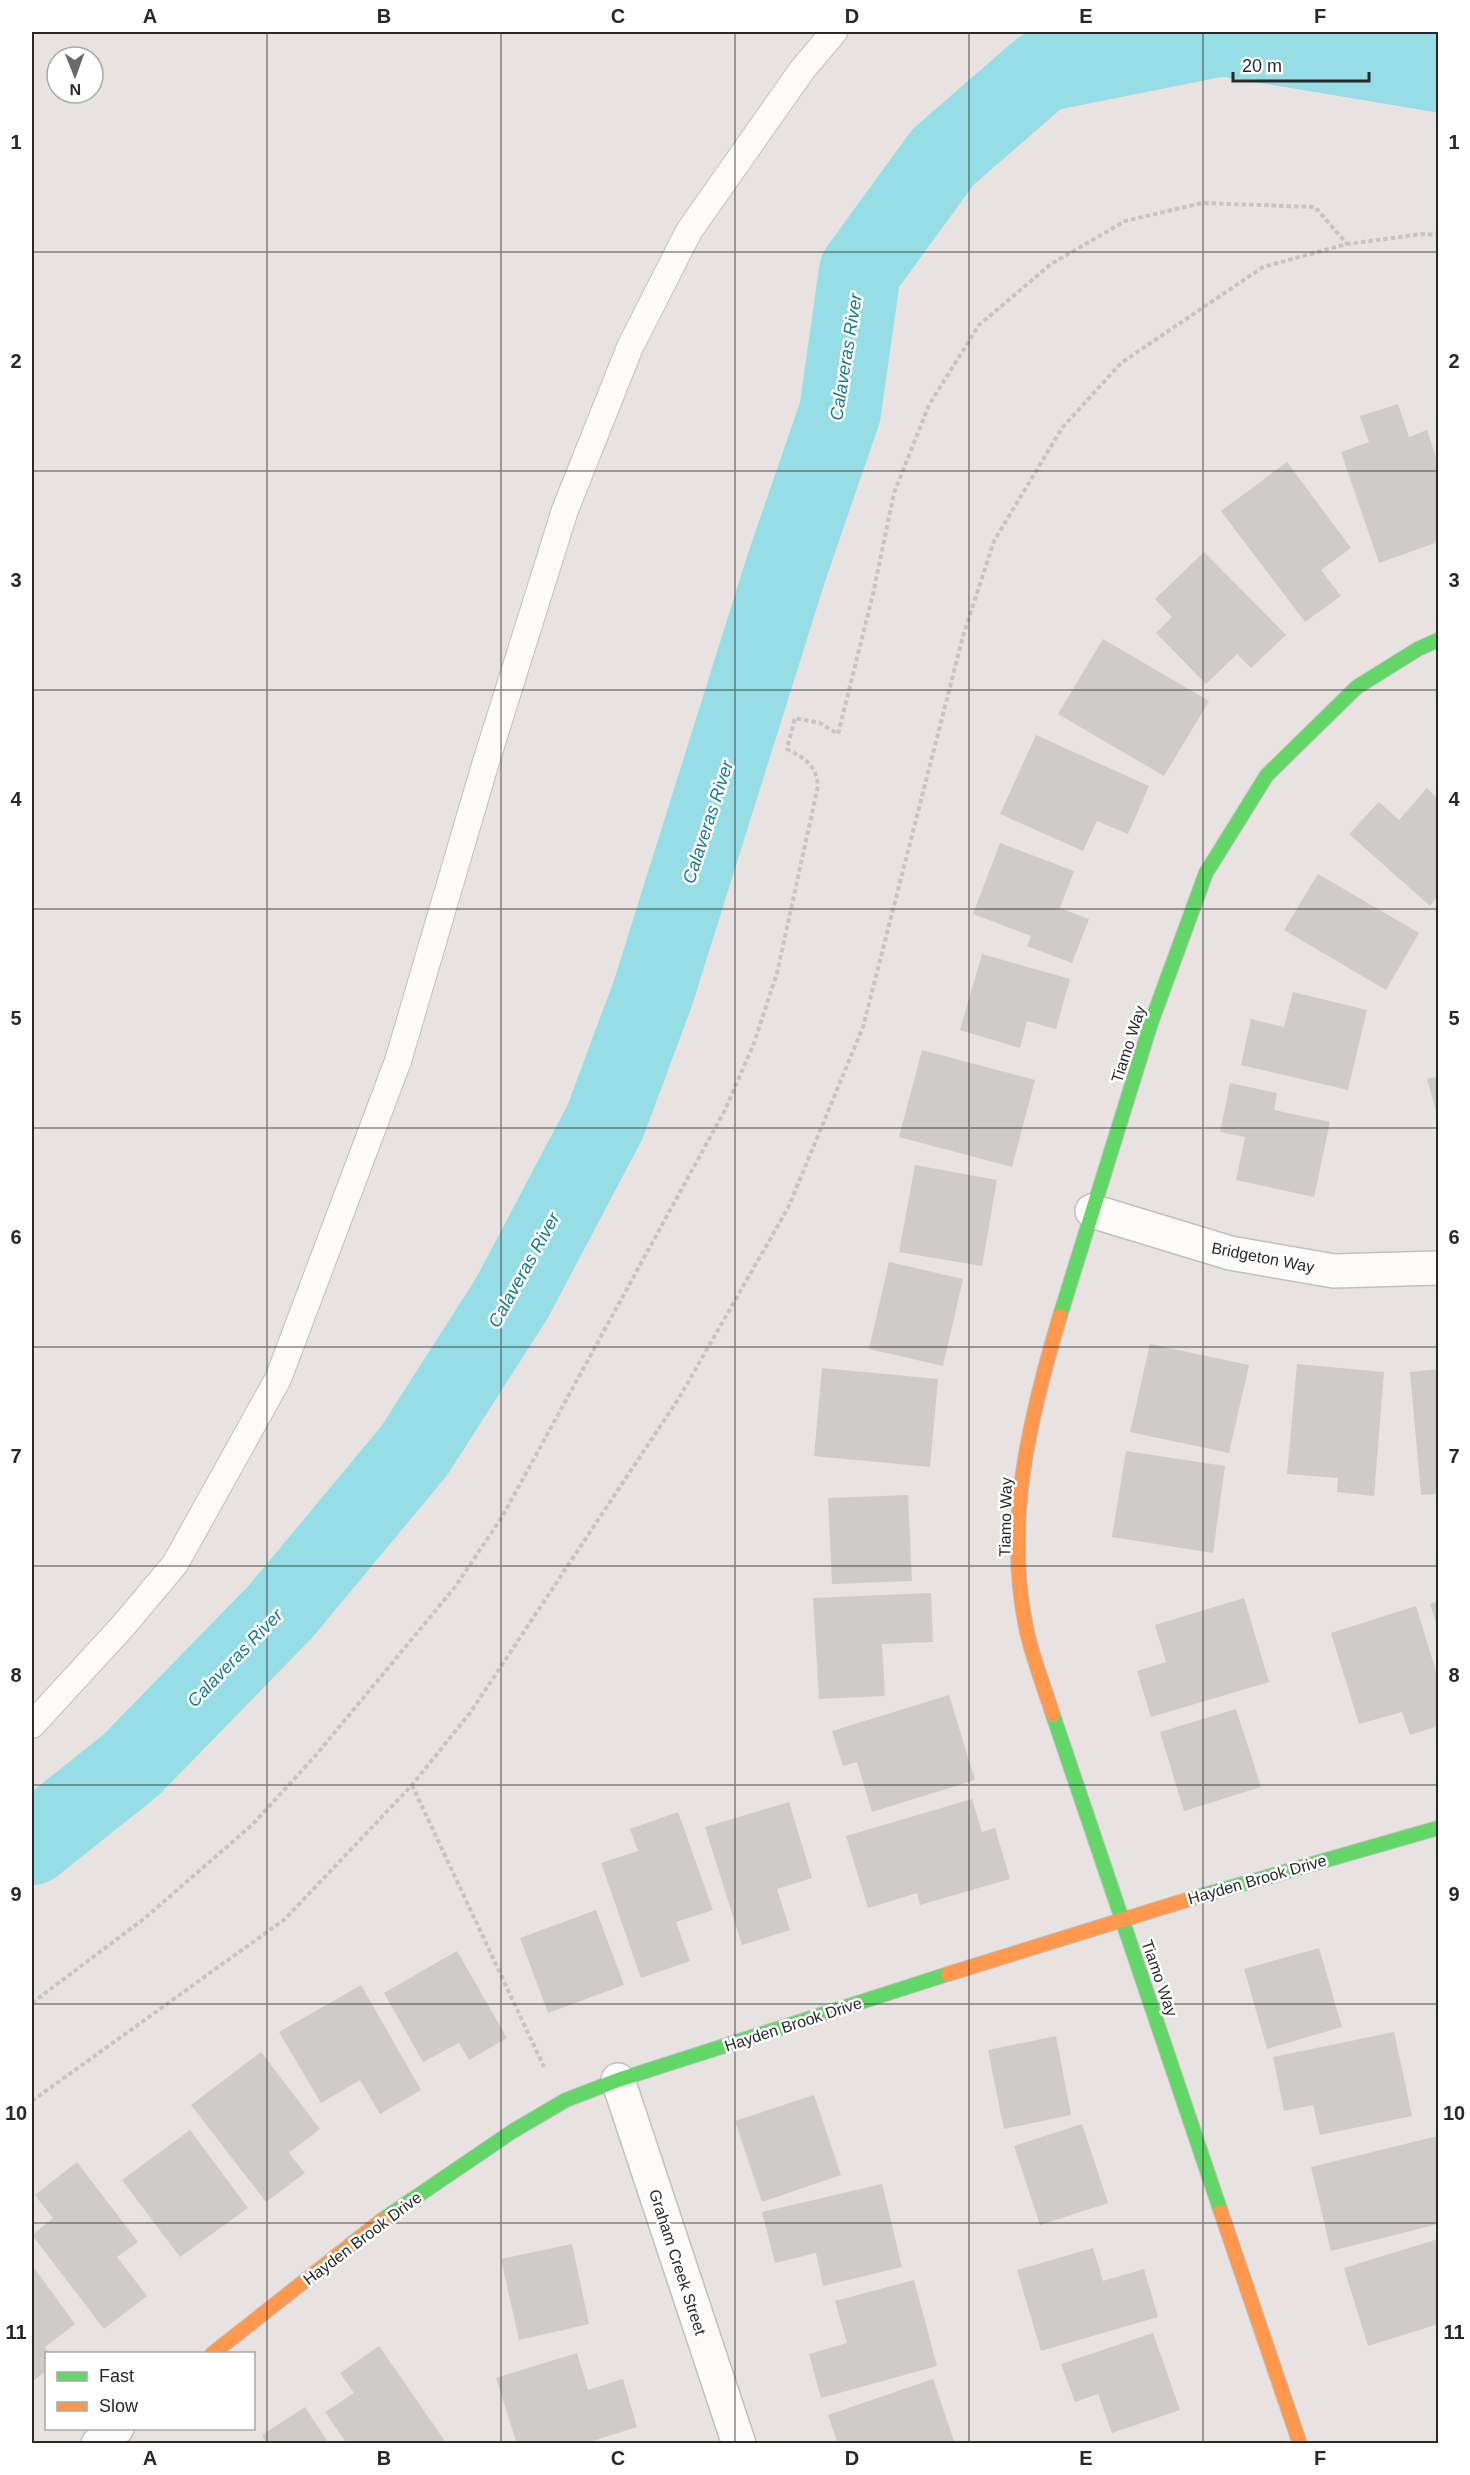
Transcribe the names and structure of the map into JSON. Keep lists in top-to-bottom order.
{
  "streets": {
    "street": [
      "Tiamo Way",
      "Bridgeton Way",
      "Hayden Brook Drive",
      "Graham Creek Street"
    ]
  },
  "crossings": [
    ["Tiamo Way", "Bridgeton Way"],
    ["Tiamo Way", "Hayden Brook Drive"],
    ["Hayden Brook Drive", "Graham Creek Street"]
  ],
  "water": ["Calaveras River"],
  "legend": ["Fast", "Slow"],
  "scale_bar": "20 m",
  "north": "bottom",
  "grid": {
    "columns": [
      "A",
      "B",
      "C",
      "D",
      "E",
      "F"
    ],
    "rows": [
      "1",
      "2",
      "3",
      "4",
      "5",
      "6",
      "7",
      "8",
      "9",
      "10",
      "11"
    ]
  }
}
